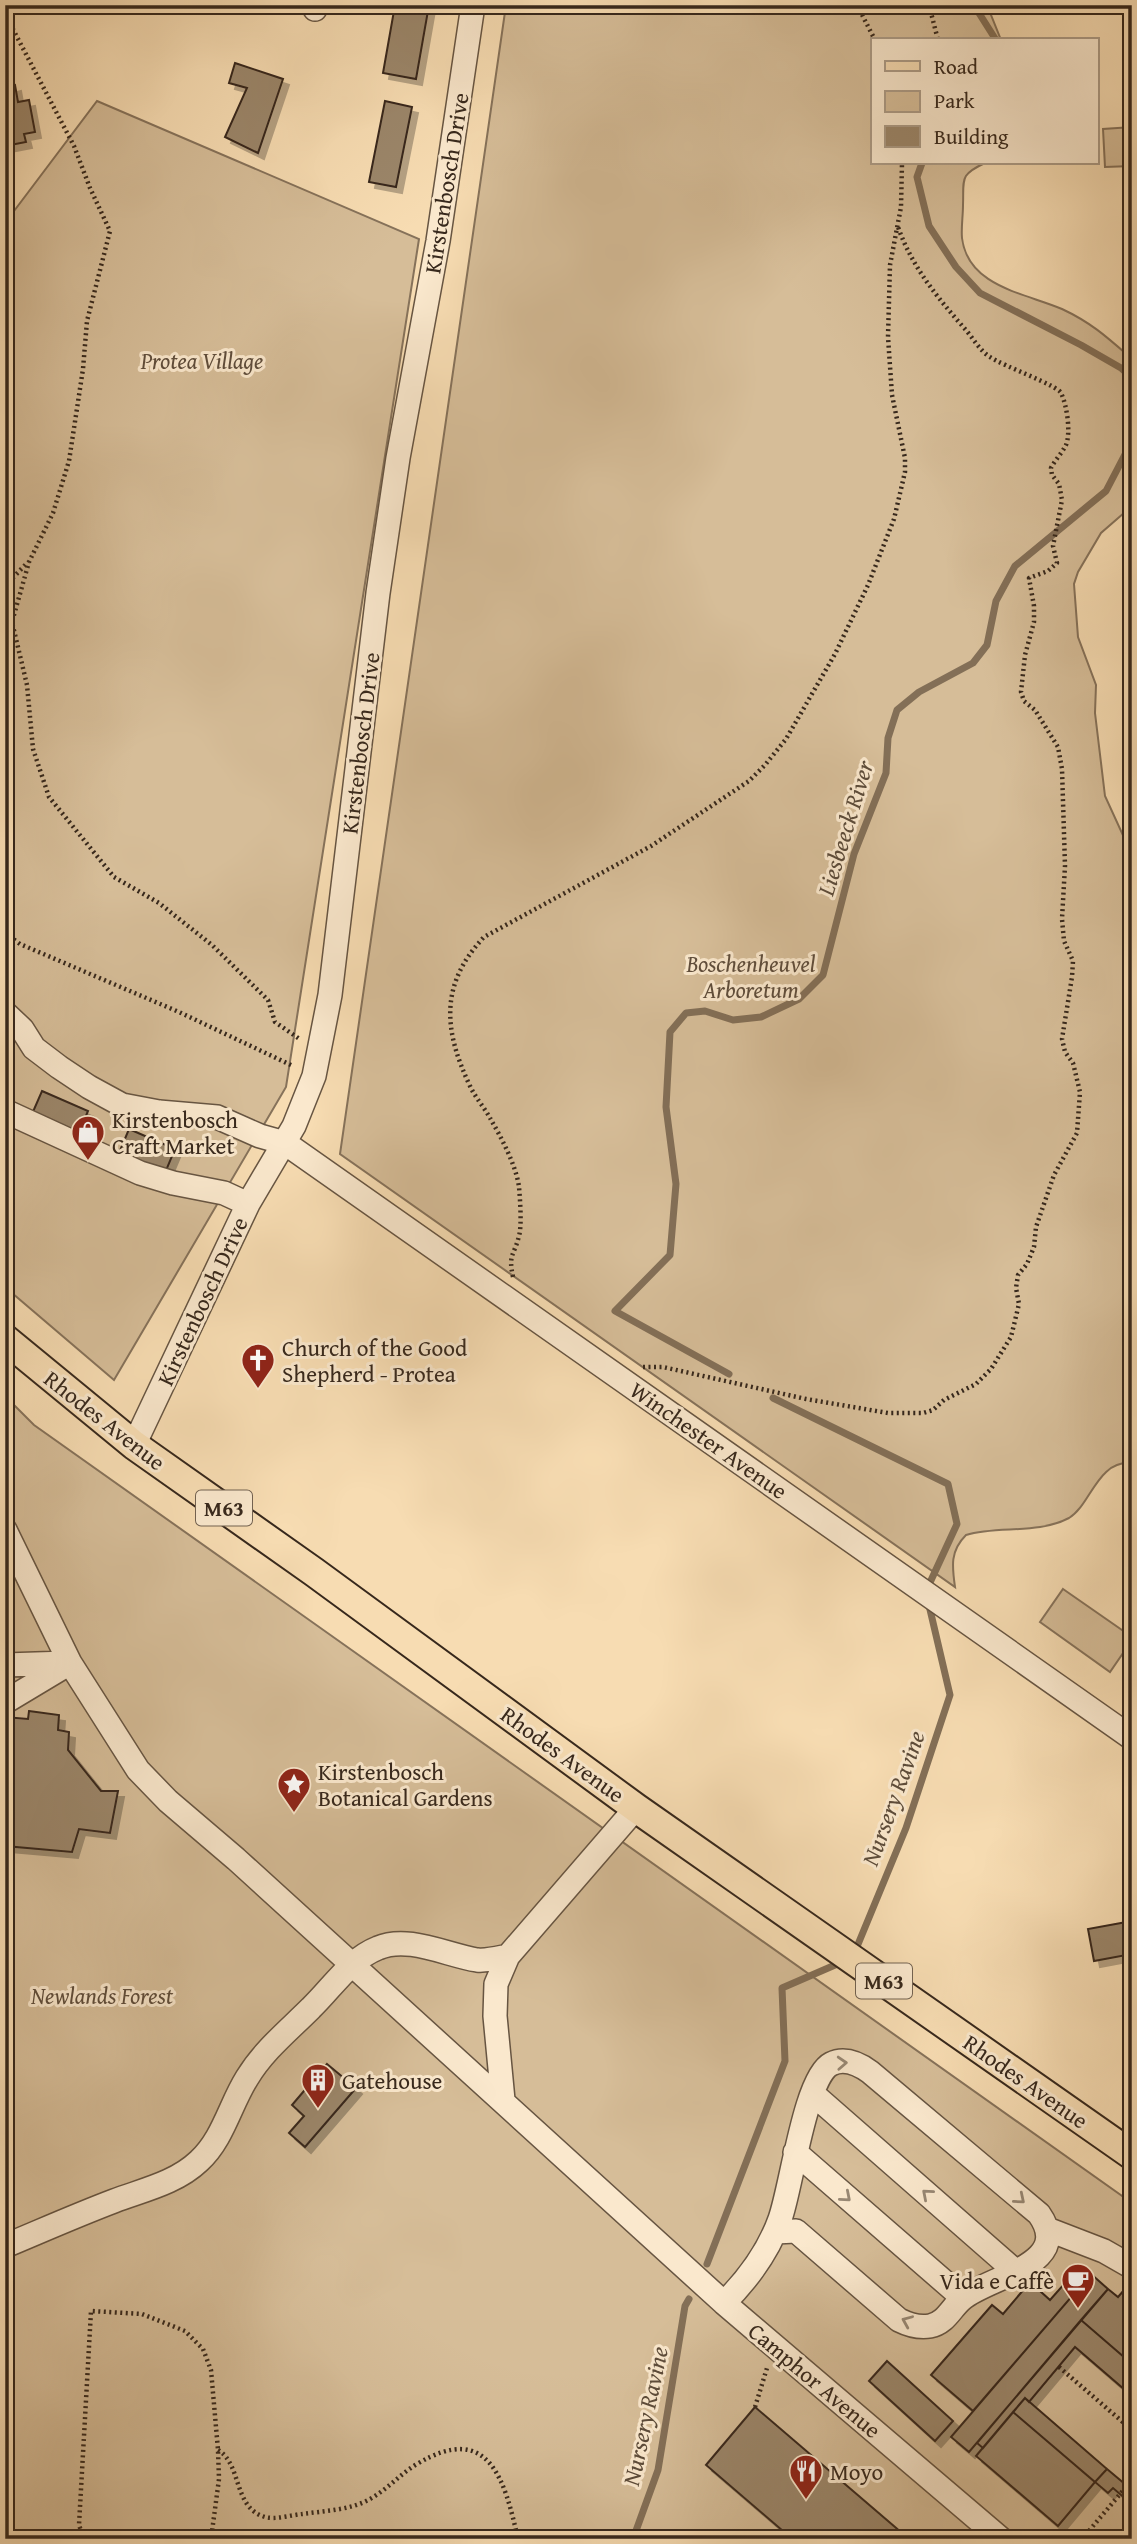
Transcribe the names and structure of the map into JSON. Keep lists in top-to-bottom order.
{
  "streets": {
    "main road": ["Rhodes Avenue", "M63"],
    "street": ["Kirstenbosch Drive", "Winchester Avenue", "Camphor Avenue"]
  },
  "crossings": [
    ["Kirstenbosch Drive", "Rhodes Avenue"],
    ["Kirstenbosch Drive", "Winchester Avenue"]
  ],
  "water": ["Liesbeeck River", "Nursery Ravine"],
  "parks": ["Protea Village", "Boschenheuvel Arboretum", "Newlands Forest"],
  "places": {
    "shop": ["Kirstenbosch Craft Market"],
    "church": ["Church of the Good Shepherd - Protea"],
    "place": ["Kirstenbosch Botanical Gardens"],
    "building": ["Gatehouse"],
    "cafe": ["Vida e Caffè"],
    "restaurant": ["Moyo"]
  },
  "legend": ["Road", "Park", "Building"]
}
